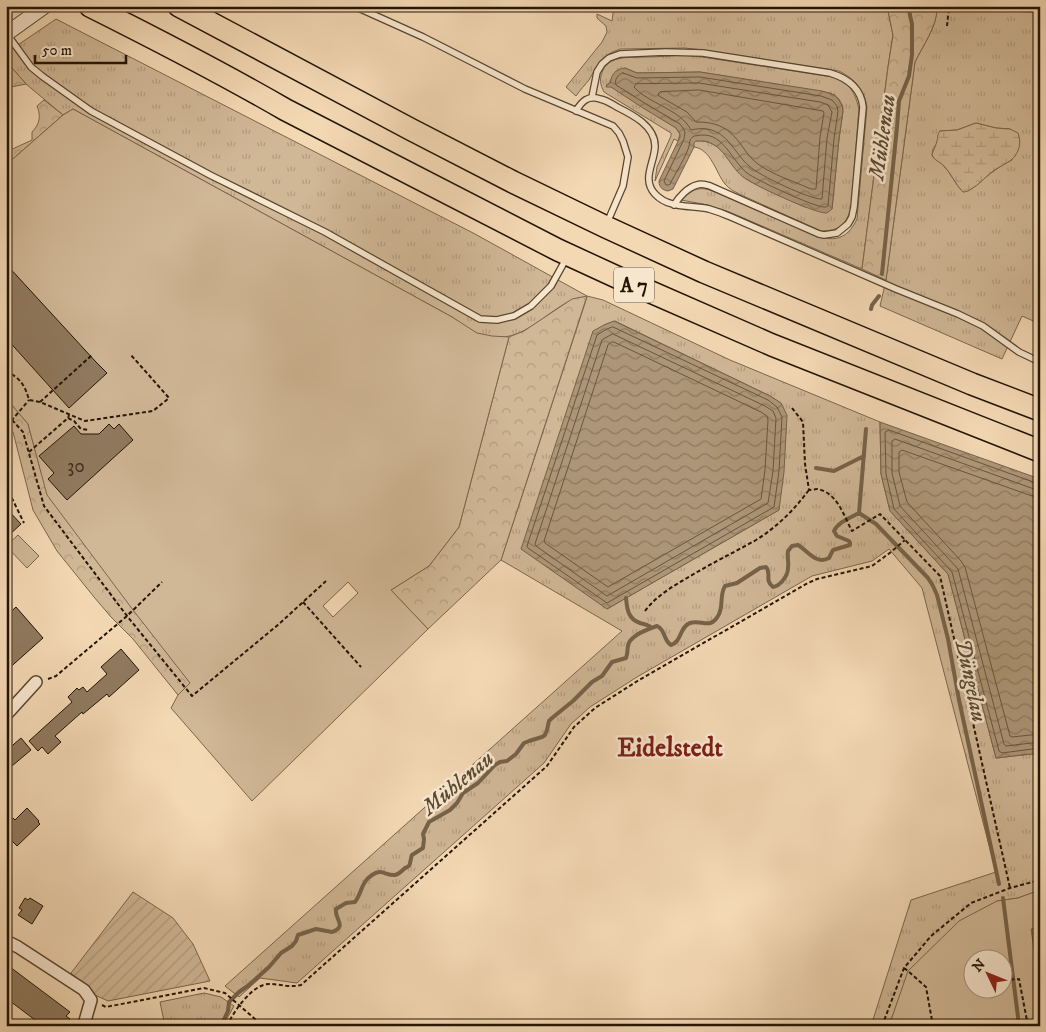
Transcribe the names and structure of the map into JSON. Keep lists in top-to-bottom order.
{
  "streets": {
    "highway": ["A 7"]
  },
  "districts": ["Eidelstedt"],
  "water": ["Mühlenau", "Düngelau"],
  "house_numbers": ["30"],
  "scale_bar": "50 m",
  "north": "top left"
}
